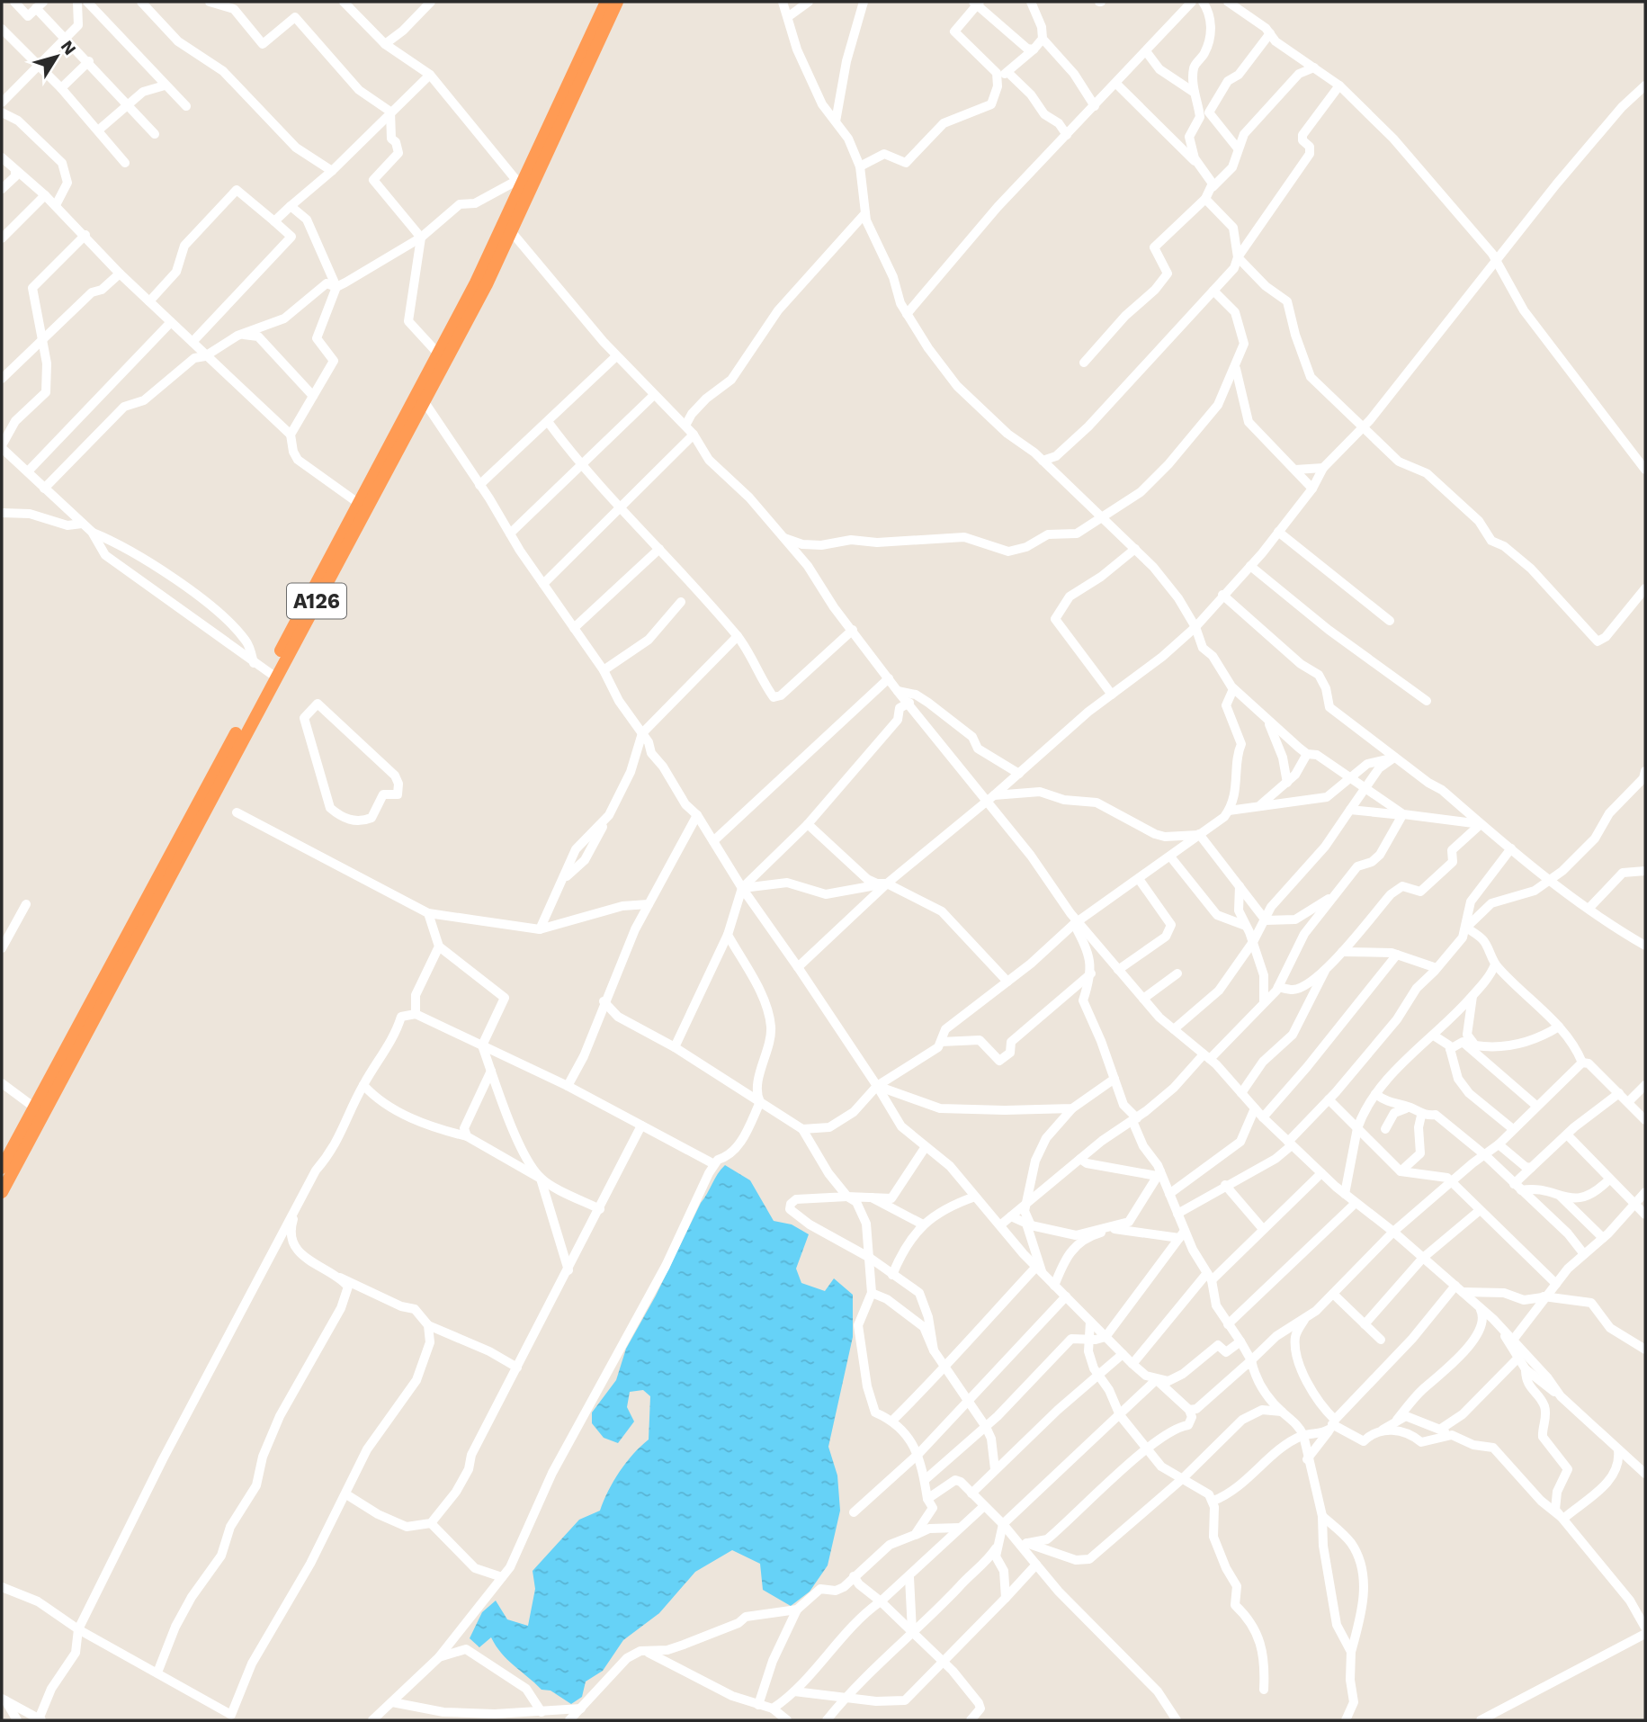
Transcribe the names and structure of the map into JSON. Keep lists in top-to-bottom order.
{
  "streets": {
    "highway": ["A126"]
  },
  "north": "top right"
}
